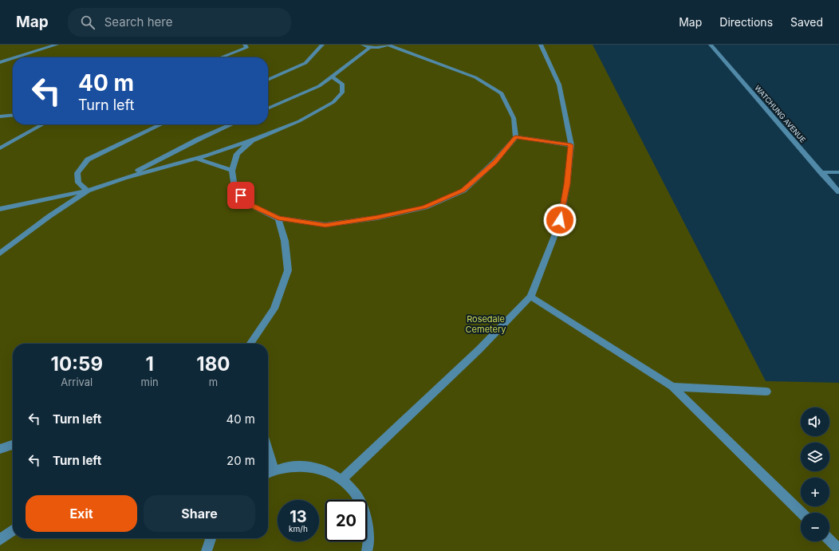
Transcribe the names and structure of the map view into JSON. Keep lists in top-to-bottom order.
{
  "streets": {
    "street": ["WATCHUNG AVENUE"]
  },
  "parks": ["Rosedale Cemetery"],
  "page": {
    "header": "Map",
    "search": "Search here",
    "nav": ["Map", "Directions", "Saved"],
    "turn": ["40 m", "Turn left"],
    "eta": [
      "10:59",
      "Arrival",
      "1",
      "min",
      "180",
      "m"
    ],
    "list": [
      {
        "name": "Turn left",
        "value": "40 m"
      },
      {
        "name": "Turn left",
        "value": "20 m"
      }
    ],
    "map_buttons": ["+", "−"],
    "buttons": ["Exit", "Share"],
    "speed": "13 km/h",
    "limit": "20"
  }
}
